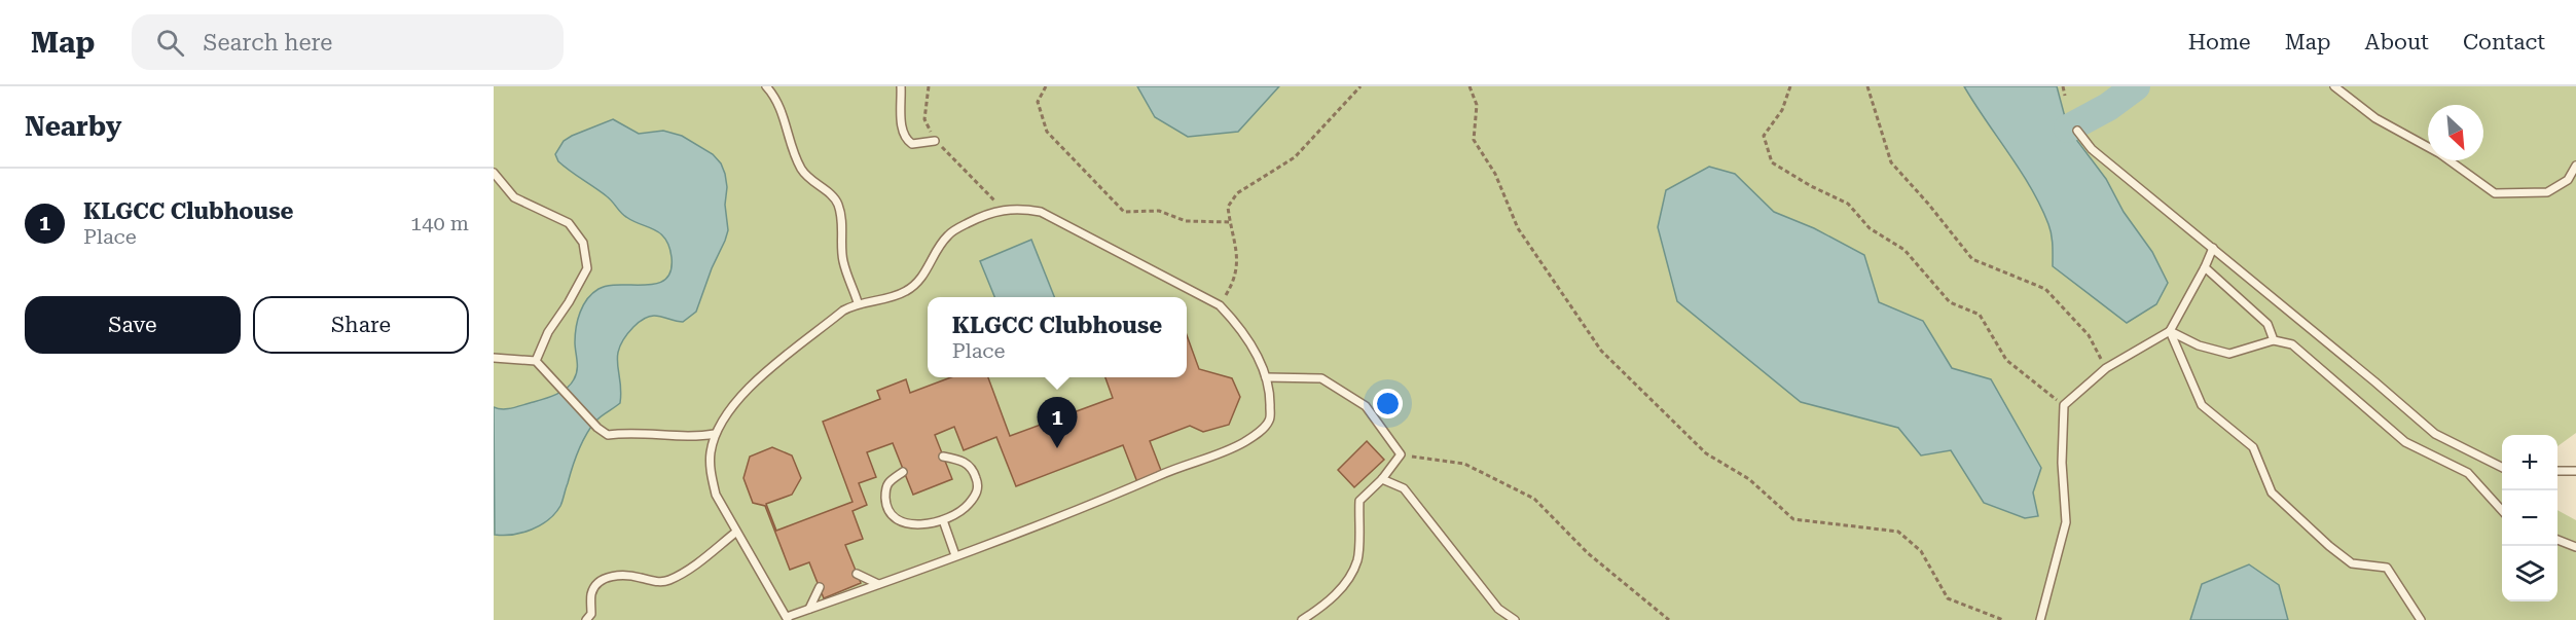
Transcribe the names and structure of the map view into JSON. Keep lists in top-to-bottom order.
{
  "north": "bottom right",
  "page": {
    "header": "Map",
    "search": "Search here",
    "nav": [
      "Home",
      "Map",
      "About",
      "Contact"
    ],
    "heading": "Nearby",
    "list": [
      {
        "mark": "1",
        "name": "KLGCC Clubhouse",
        "note": "Place",
        "value": "140 m"
      }
    ],
    "buttons": ["Save", "Share"],
    "popup": ["KLGCC Clubhouse", "Place"],
    "pins": "1",
    "map_buttons": ["+", "−"]
  }
}
